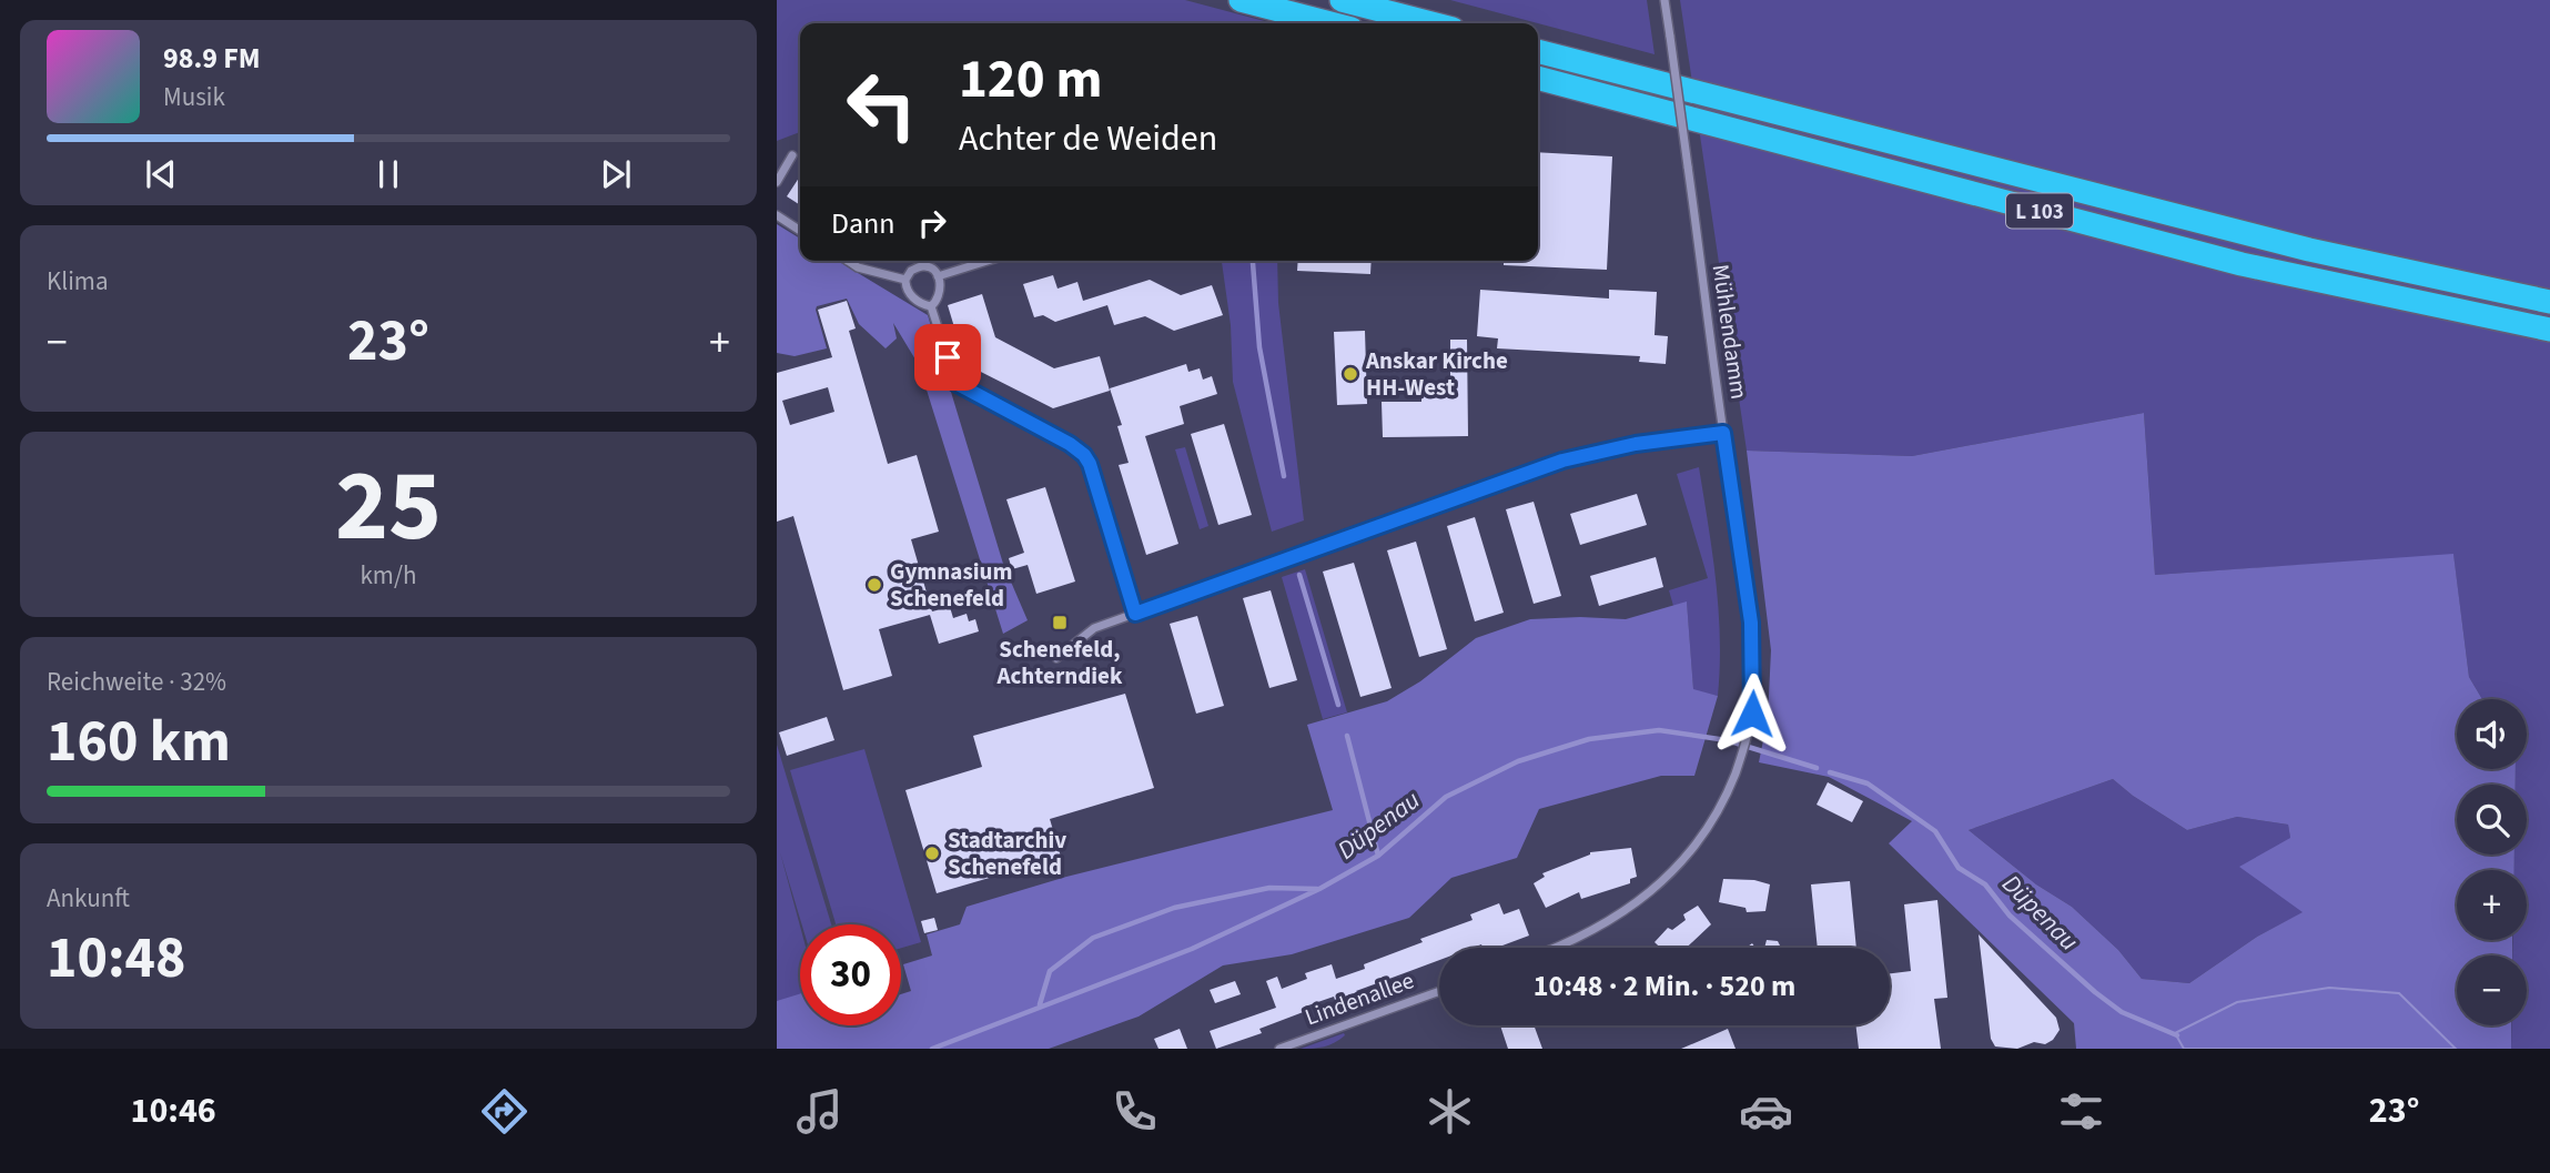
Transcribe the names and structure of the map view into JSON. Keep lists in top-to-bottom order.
{
  "streets": {
    "highway": ["L 103"],
    "street": ["Mühlendamm", "Lindenallee"]
  },
  "water": ["Düpenau"],
  "places": {
    "other": ["Anskar Kirche HH-West", "Gymnasium Schenefeld", "Stadtarchiv Schenefeld"],
    "transit": ["Schenefeld, Achterndiek"]
  },
  "page": {
    "turn": ["120 m", "Achter de Weiden"],
    "song": ["98.9 FM", "Musik"],
    "then": "Dann",
    "tile": [
      "Klima",
      ["25", "km/h"],
      ["Reichweite · 32%", "160 km"],
      ["Ankunft", "10:48"]
    ],
    "heat": ["−", "23°", "+"],
    "map_buttons": ["+", "−"],
    "limit": "30",
    "trip": "10:48 · 2 Min. · 520 m",
    "tabs": ["10:46", "23°"]
  }
}
